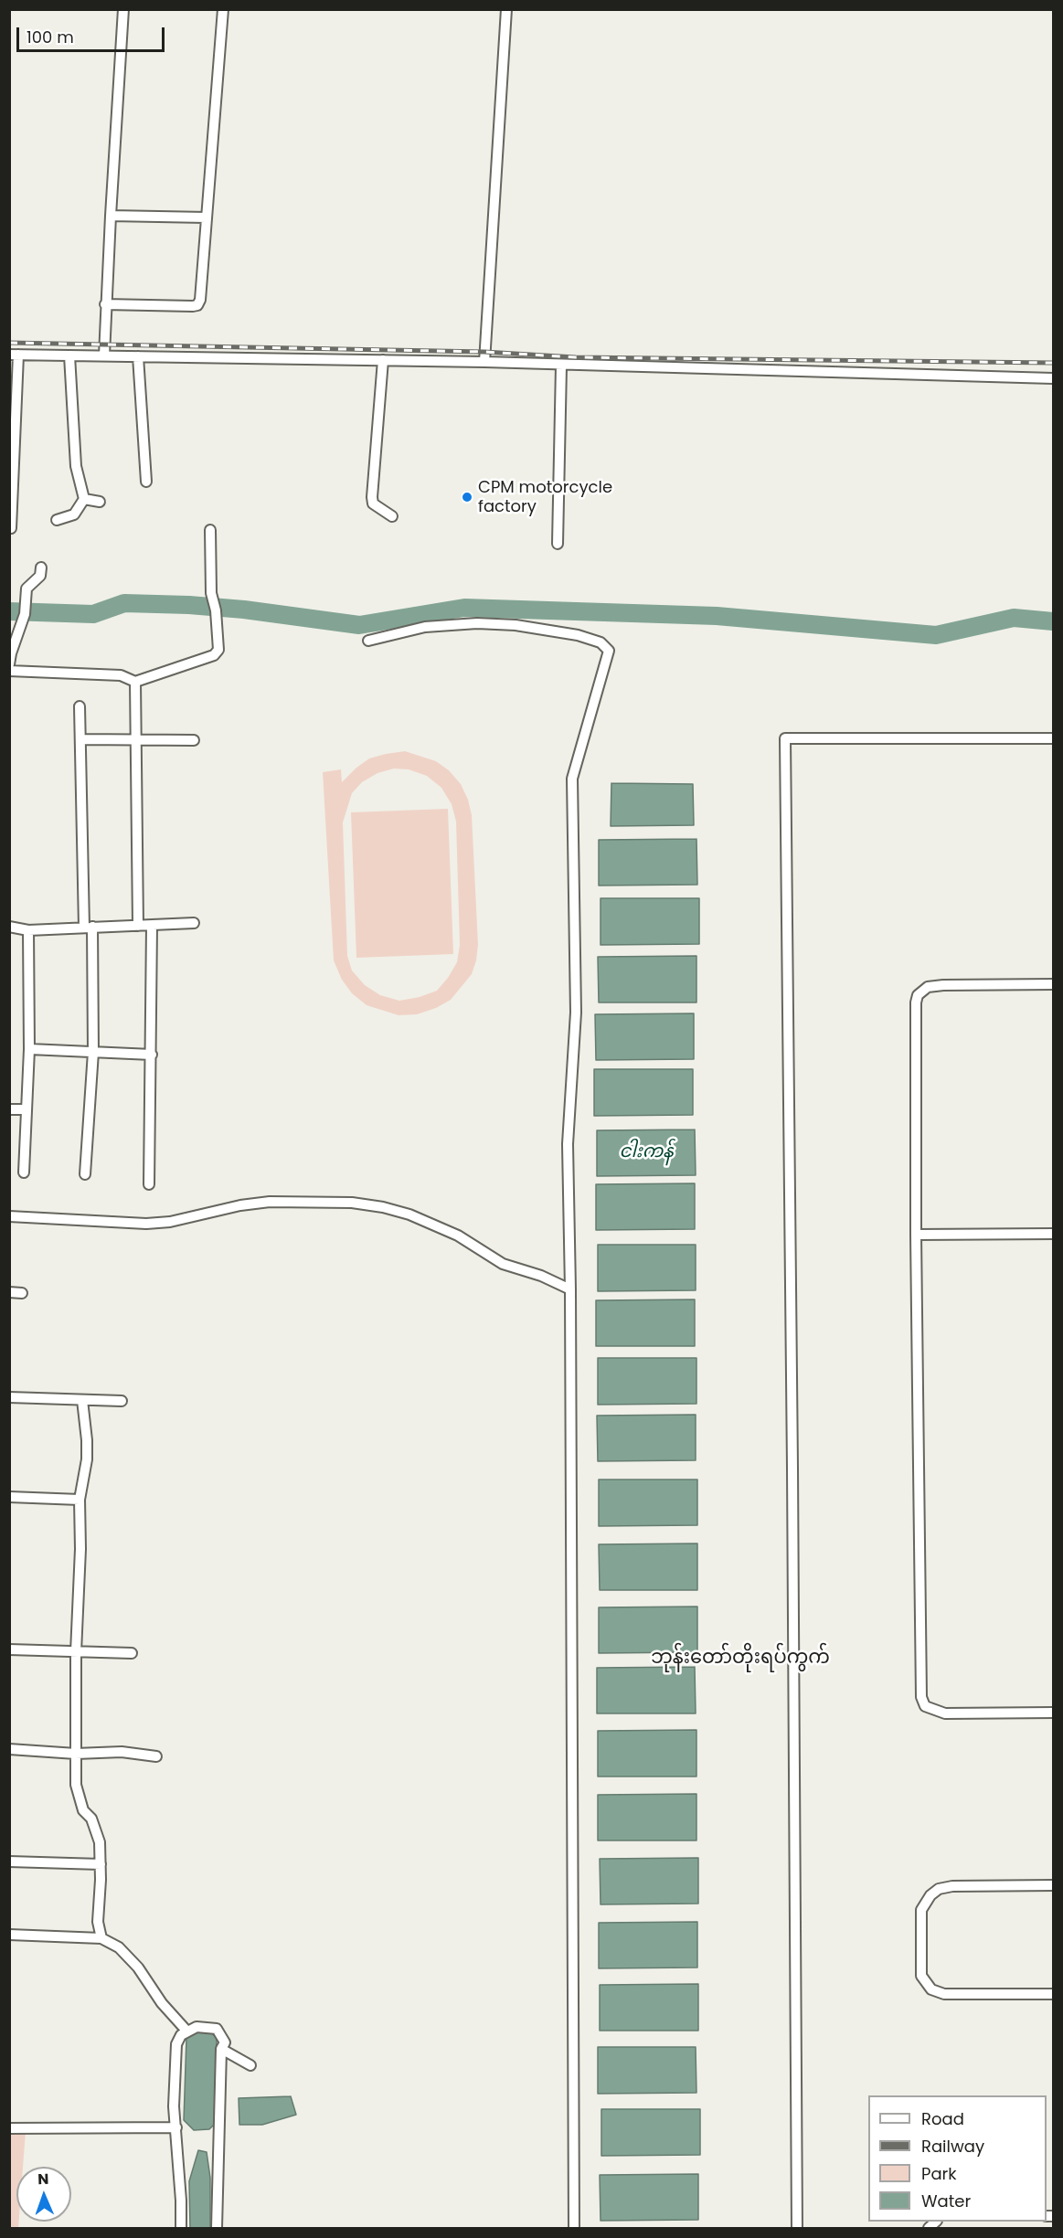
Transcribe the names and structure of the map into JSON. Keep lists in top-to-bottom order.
{
  "districts": ["ဘုန်းတော်တိုးရပ်ကွက်"],
  "water": ["ငါးကန်"],
  "places": ["CPM motorcycle factory"],
  "legend": [
    "Road",
    "Railway",
    "Park",
    "Water"
  ],
  "scale_bar": "100 m",
  "north": "top"
}
